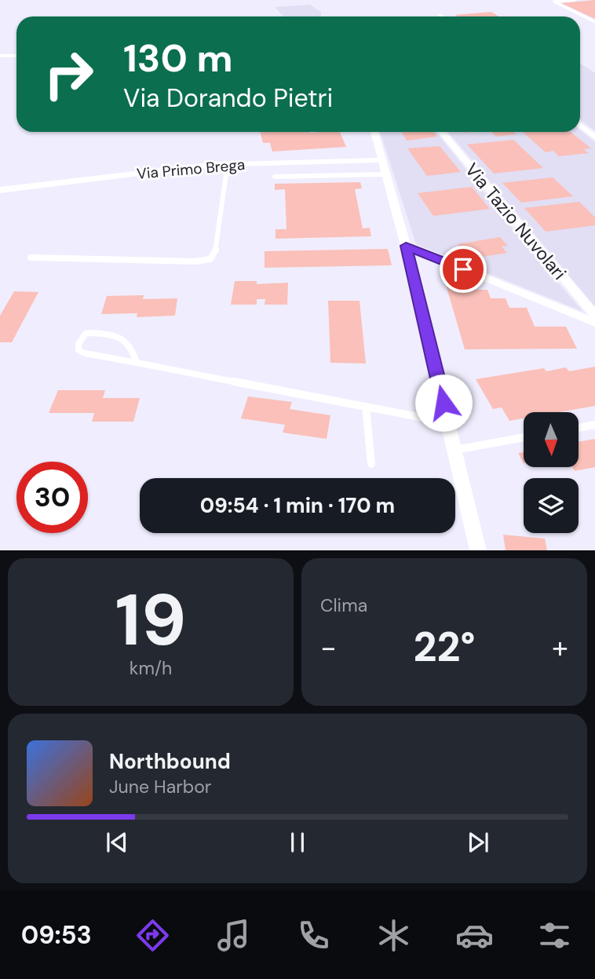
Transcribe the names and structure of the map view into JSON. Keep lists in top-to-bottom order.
{
  "streets": {
    "street": ["Via Primo Brega", "Via Tazio Nuvolari"]
  },
  "north": "bottom",
  "page": {
    "turn": ["130 m", "Via Dorando Pietri"],
    "limit": "30",
    "trip": "09:54 · 1 min · 170 m",
    "tile": [
      ["19", "km/h"],
      "Clima"
    ],
    "heat": ["−", "22°", "+"],
    "song": ["Northbound", "June Harbor"],
    "tabs": "09:53"
  }
}
